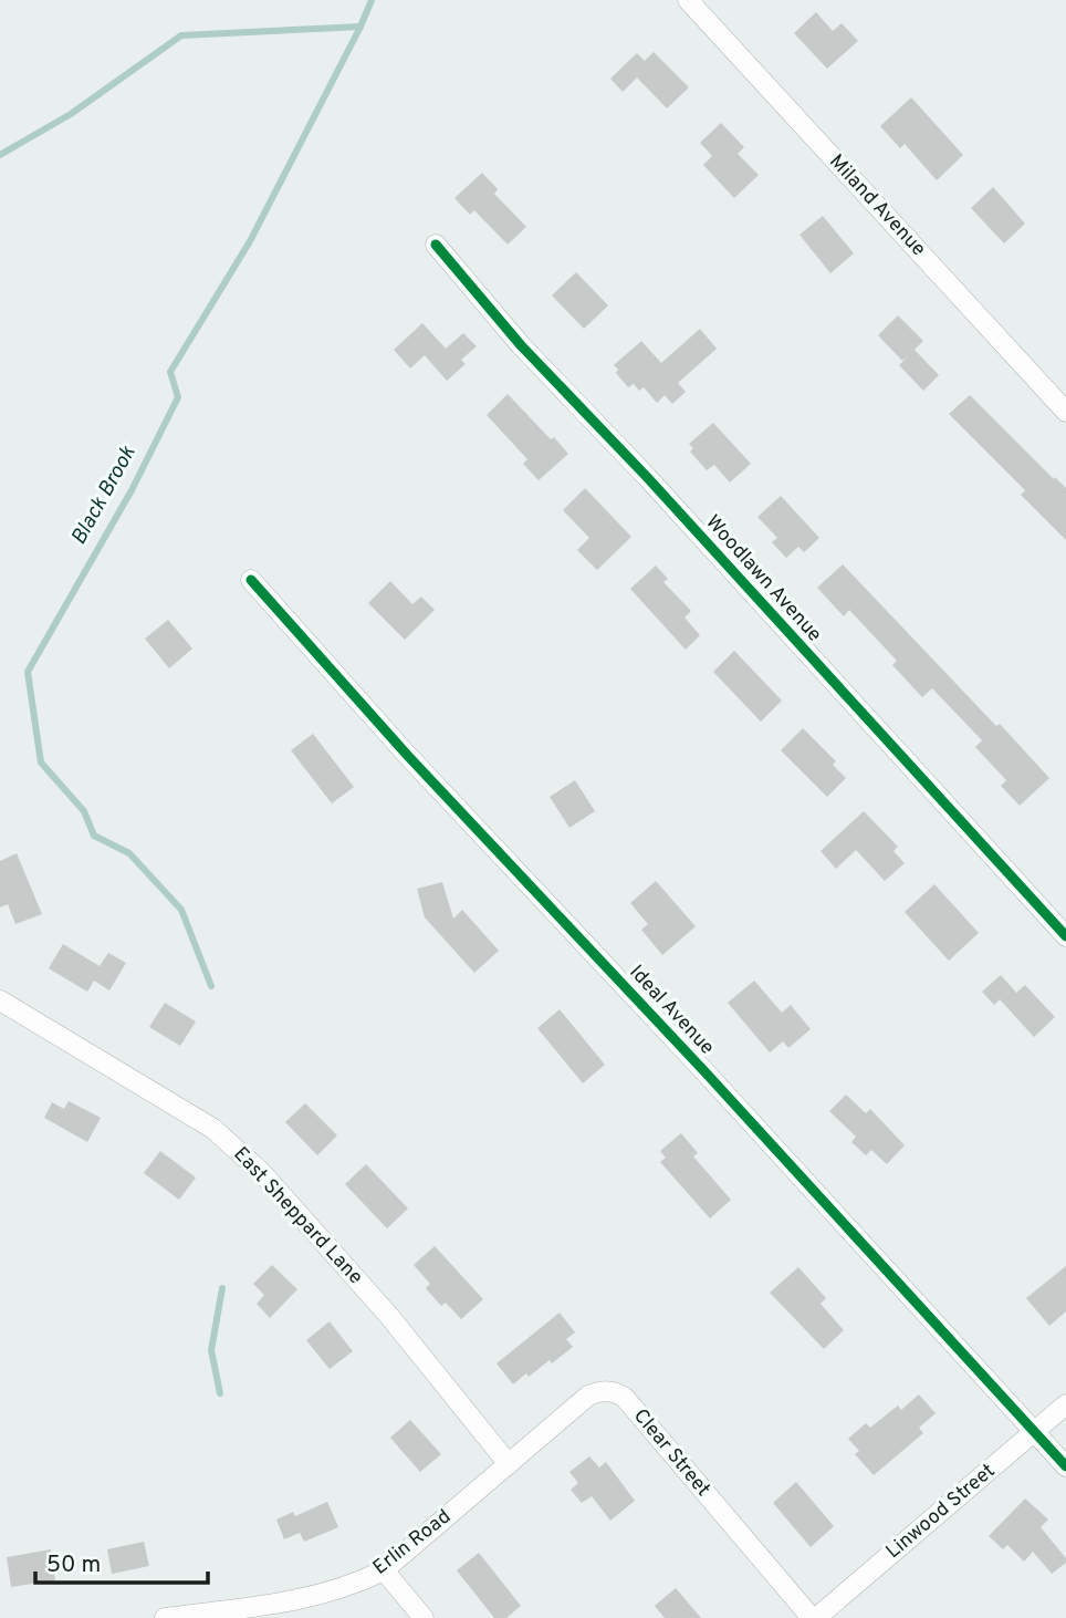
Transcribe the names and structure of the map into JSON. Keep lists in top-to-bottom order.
{
  "streets": {
    "street": [
      "Miland Avenue",
      "Woodlawn Avenue",
      "Ideal Avenue",
      "East Sheppard Lane",
      "Clear Street",
      "Linwood Street",
      "Erlin Road"
    ]
  },
  "crossings": [
    ["Ideal Avenue", "Linwood Street"],
    ["East Sheppard Lane", "Clear Street"],
    ["East Sheppard Lane", "Erlin Road"],
    ["Clear Street", "Linwood Street"],
    ["Clear Street", "Erlin Road"]
  ],
  "water": ["Black Brook"],
  "scale_bar": "50 m"
}
